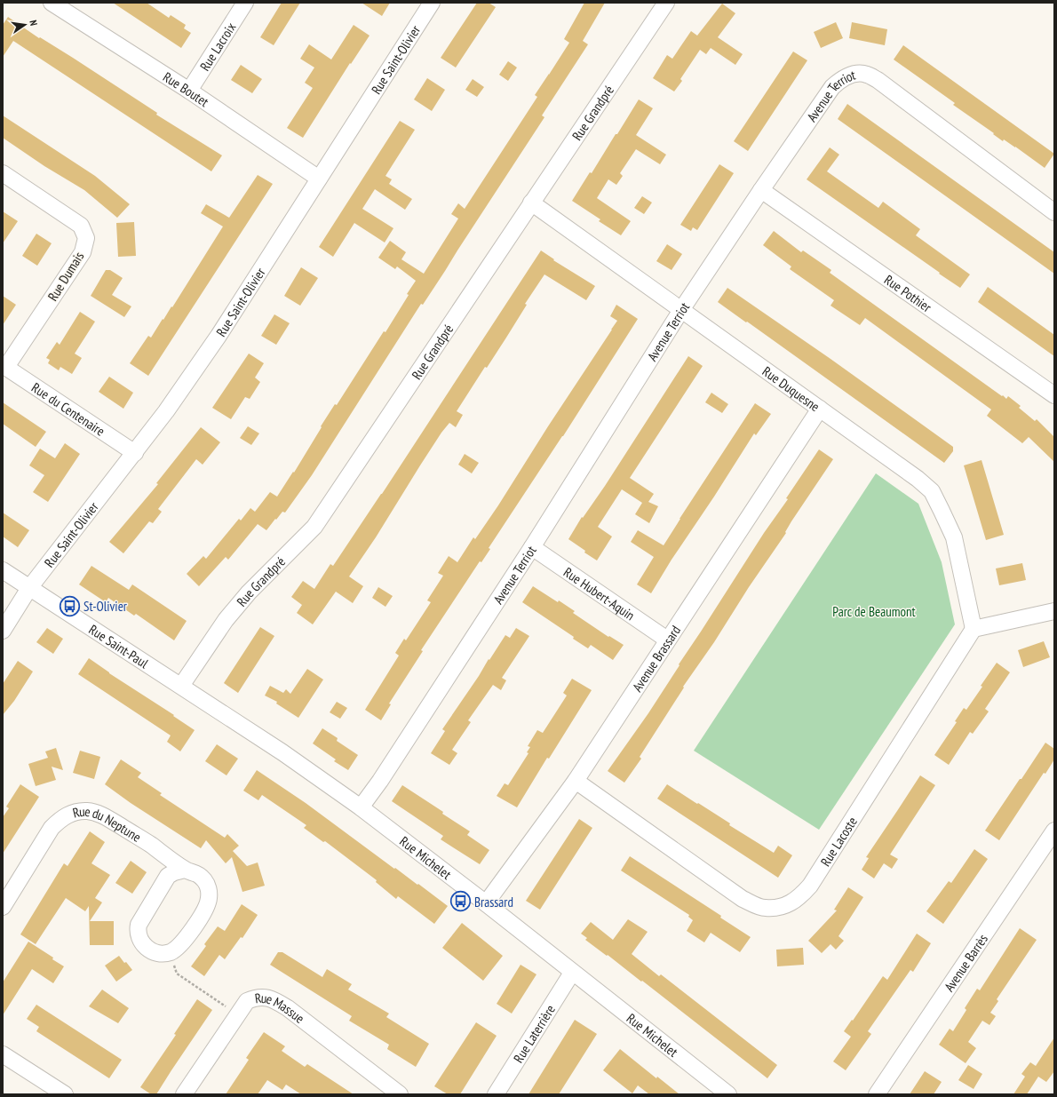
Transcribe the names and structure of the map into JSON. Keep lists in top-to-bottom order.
{
  "streets": {
    "street": [
      "Rue Lacroix",
      "Rue Saint-Olivier",
      "Rue Boutet",
      "Avenue Terriot",
      "Rue Grandpré",
      "Rue Dumais",
      "Rue Pothier",
      "Rue Duquesne",
      "Rue du Centenaire",
      "Rue Hubert-Aquin",
      "Rue Saint-Paul",
      "Avenue Brassard",
      "Rue du Neptune",
      "Rue Lacoste",
      "Rue Michelet",
      "Avenue Barrès",
      "Rue Massue",
      "Rue Laterrière"
    ]
  },
  "crossings": [
    ["Rue Lacroix", "Rue Boutet"],
    ["Rue Saint-Olivier", "Rue Boutet"],
    ["Rue Saint-Olivier", "Rue du Centenaire"],
    ["Rue Saint-Olivier", "Rue Saint-Paul"],
    ["Avenue Terriot", "Rue Pothier"],
    ["Avenue Terriot", "Rue Duquesne"],
    ["Avenue Terriot", "Rue Hubert-Aquin"],
    ["Avenue Terriot", "Rue Michelet"],
    ["Rue Grandpré", "Rue Duquesne"],
    ["Rue Grandpré", "Rue Saint-Paul"],
    ["Rue Grandpré", "Rue Michelet"],
    ["Rue Dumais", "Rue du Centenaire"],
    ["Rue Duquesne", "Avenue Brassard"],
    ["Rue Duquesne", "Rue Lacoste"],
    ["Rue Hubert-Aquin", "Avenue Brassard"],
    ["Rue Saint-Paul", "Rue Michelet"],
    ["Avenue Brassard", "Rue Lacoste"],
    ["Avenue Brassard", "Rue Michelet"],
    ["Rue Michelet", "Rue Laterrière"]
  ],
  "parks": ["Parc de Beaumont"],
  "places": {
    "bus stop": ["St-Olivier", "Brassard"]
  },
  "north": "right"
}
